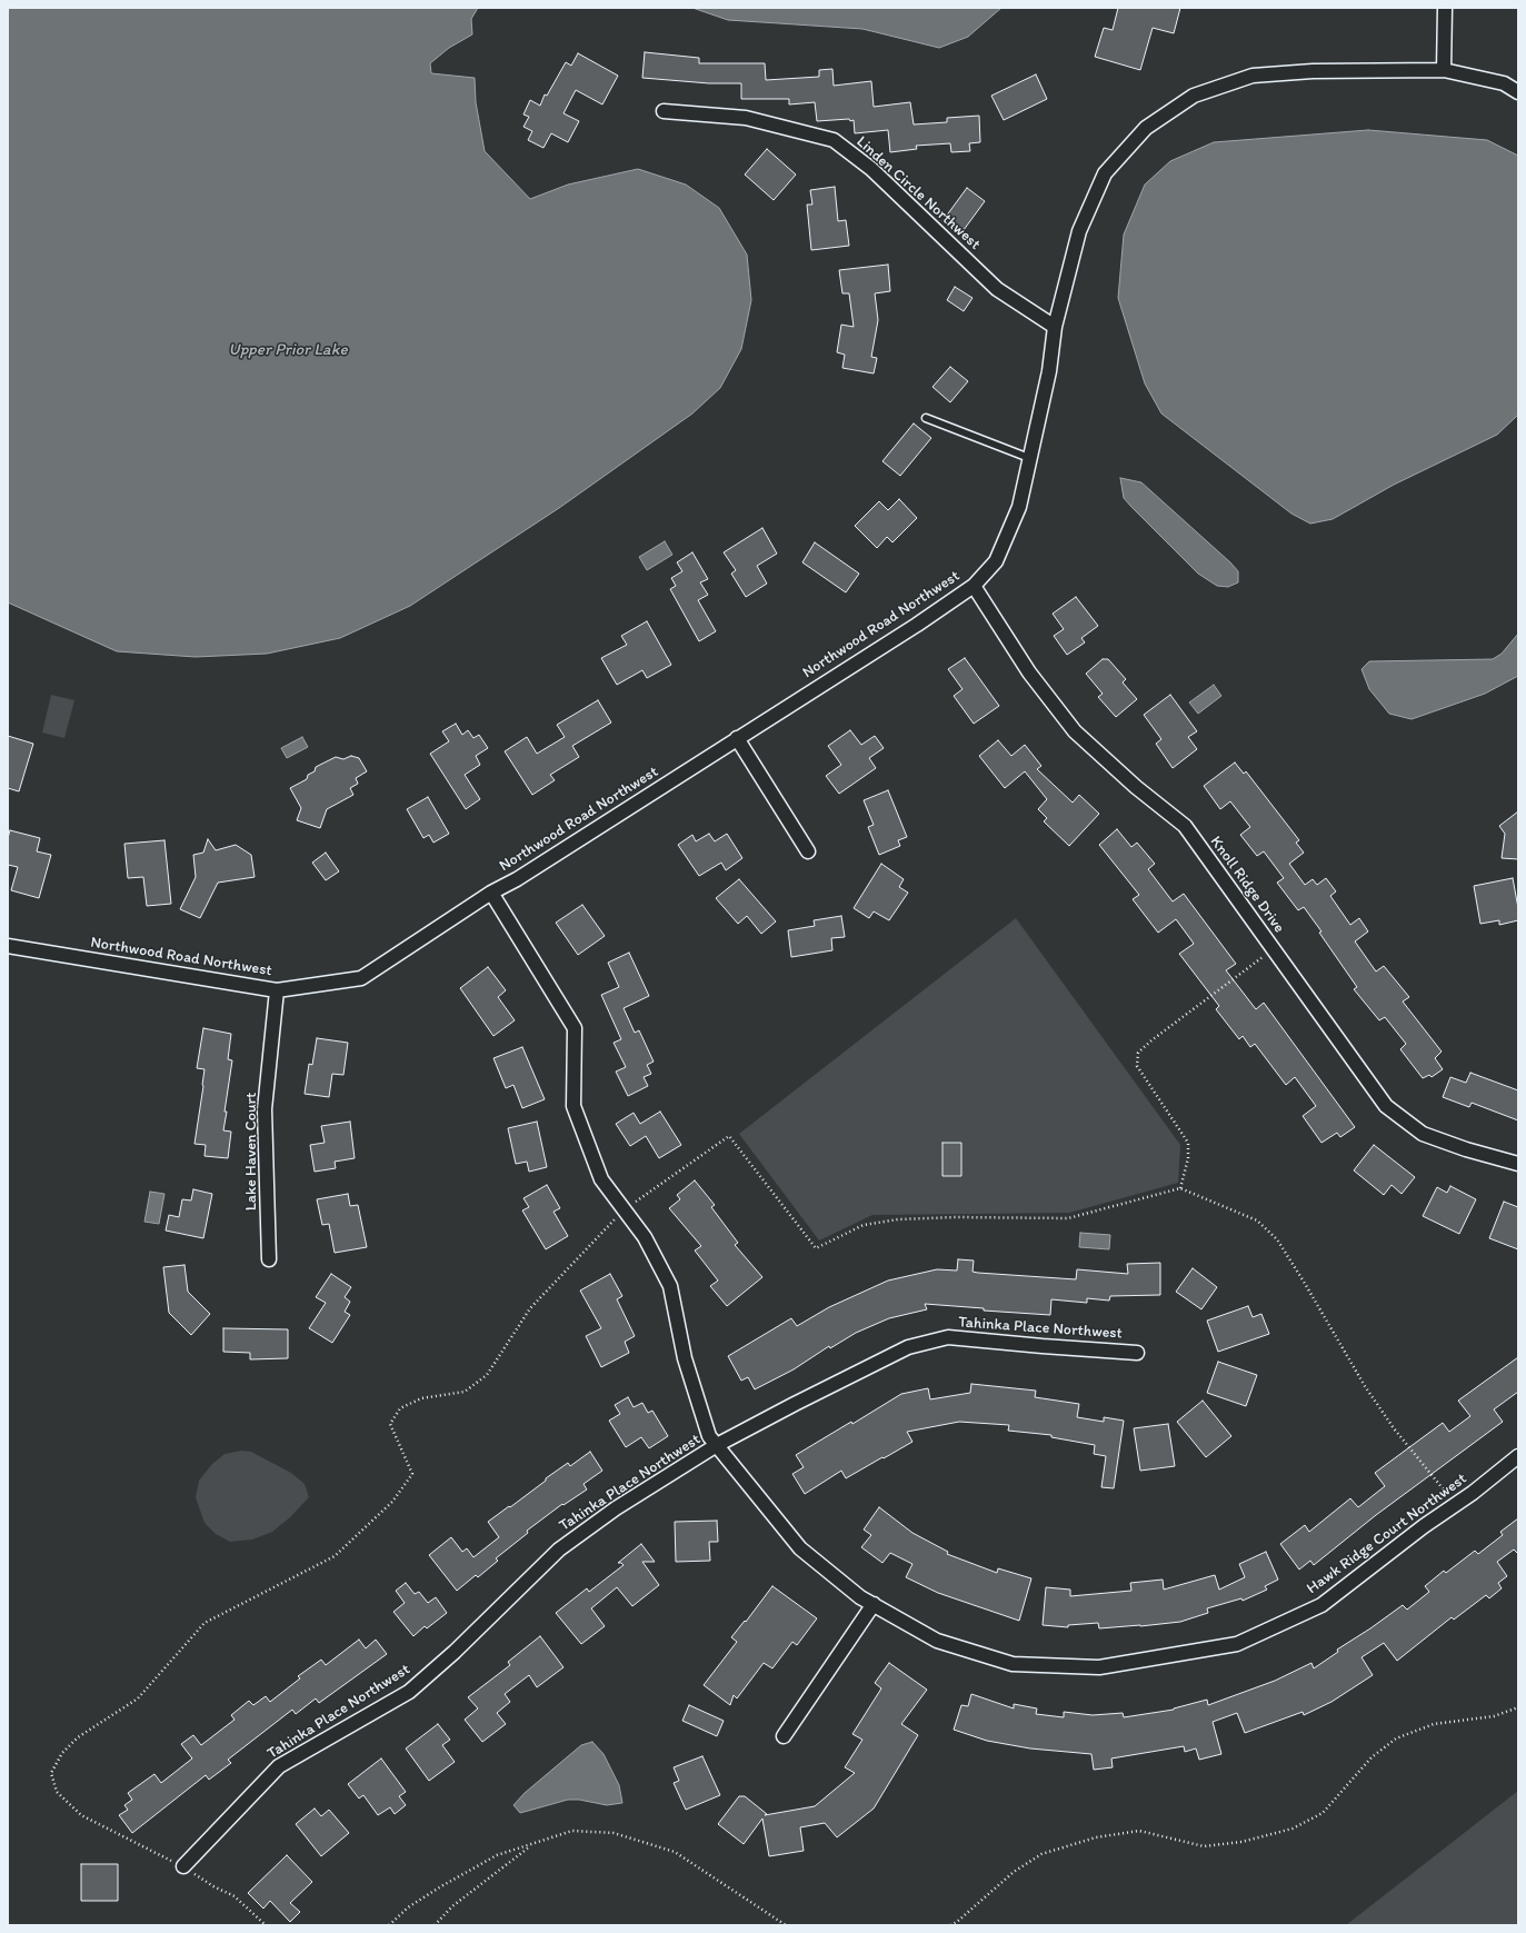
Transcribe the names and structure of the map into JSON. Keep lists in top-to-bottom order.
{
  "streets": {
    "street": [
      "Linden Circle Northwest",
      "Northwood Road Northwest",
      "Knoll Ridge Drive",
      "Lake Haven Court",
      "Tahinka Place Northwest",
      "Hawk Ridge Court Northwest"
    ]
  },
  "crossings": [
    ["Linden Circle Northwest", "Northwood Road Northwest"],
    ["Northwood Road Northwest", "Knoll Ridge Drive"],
    ["Northwood Road Northwest", "Lake Haven Court"],
    ["Northwood Road Northwest", "Hawk Ridge Court Northwest"],
    ["Tahinka Place Northwest", "Hawk Ridge Court Northwest"]
  ],
  "water": ["Upper Prior Lake"]
}
